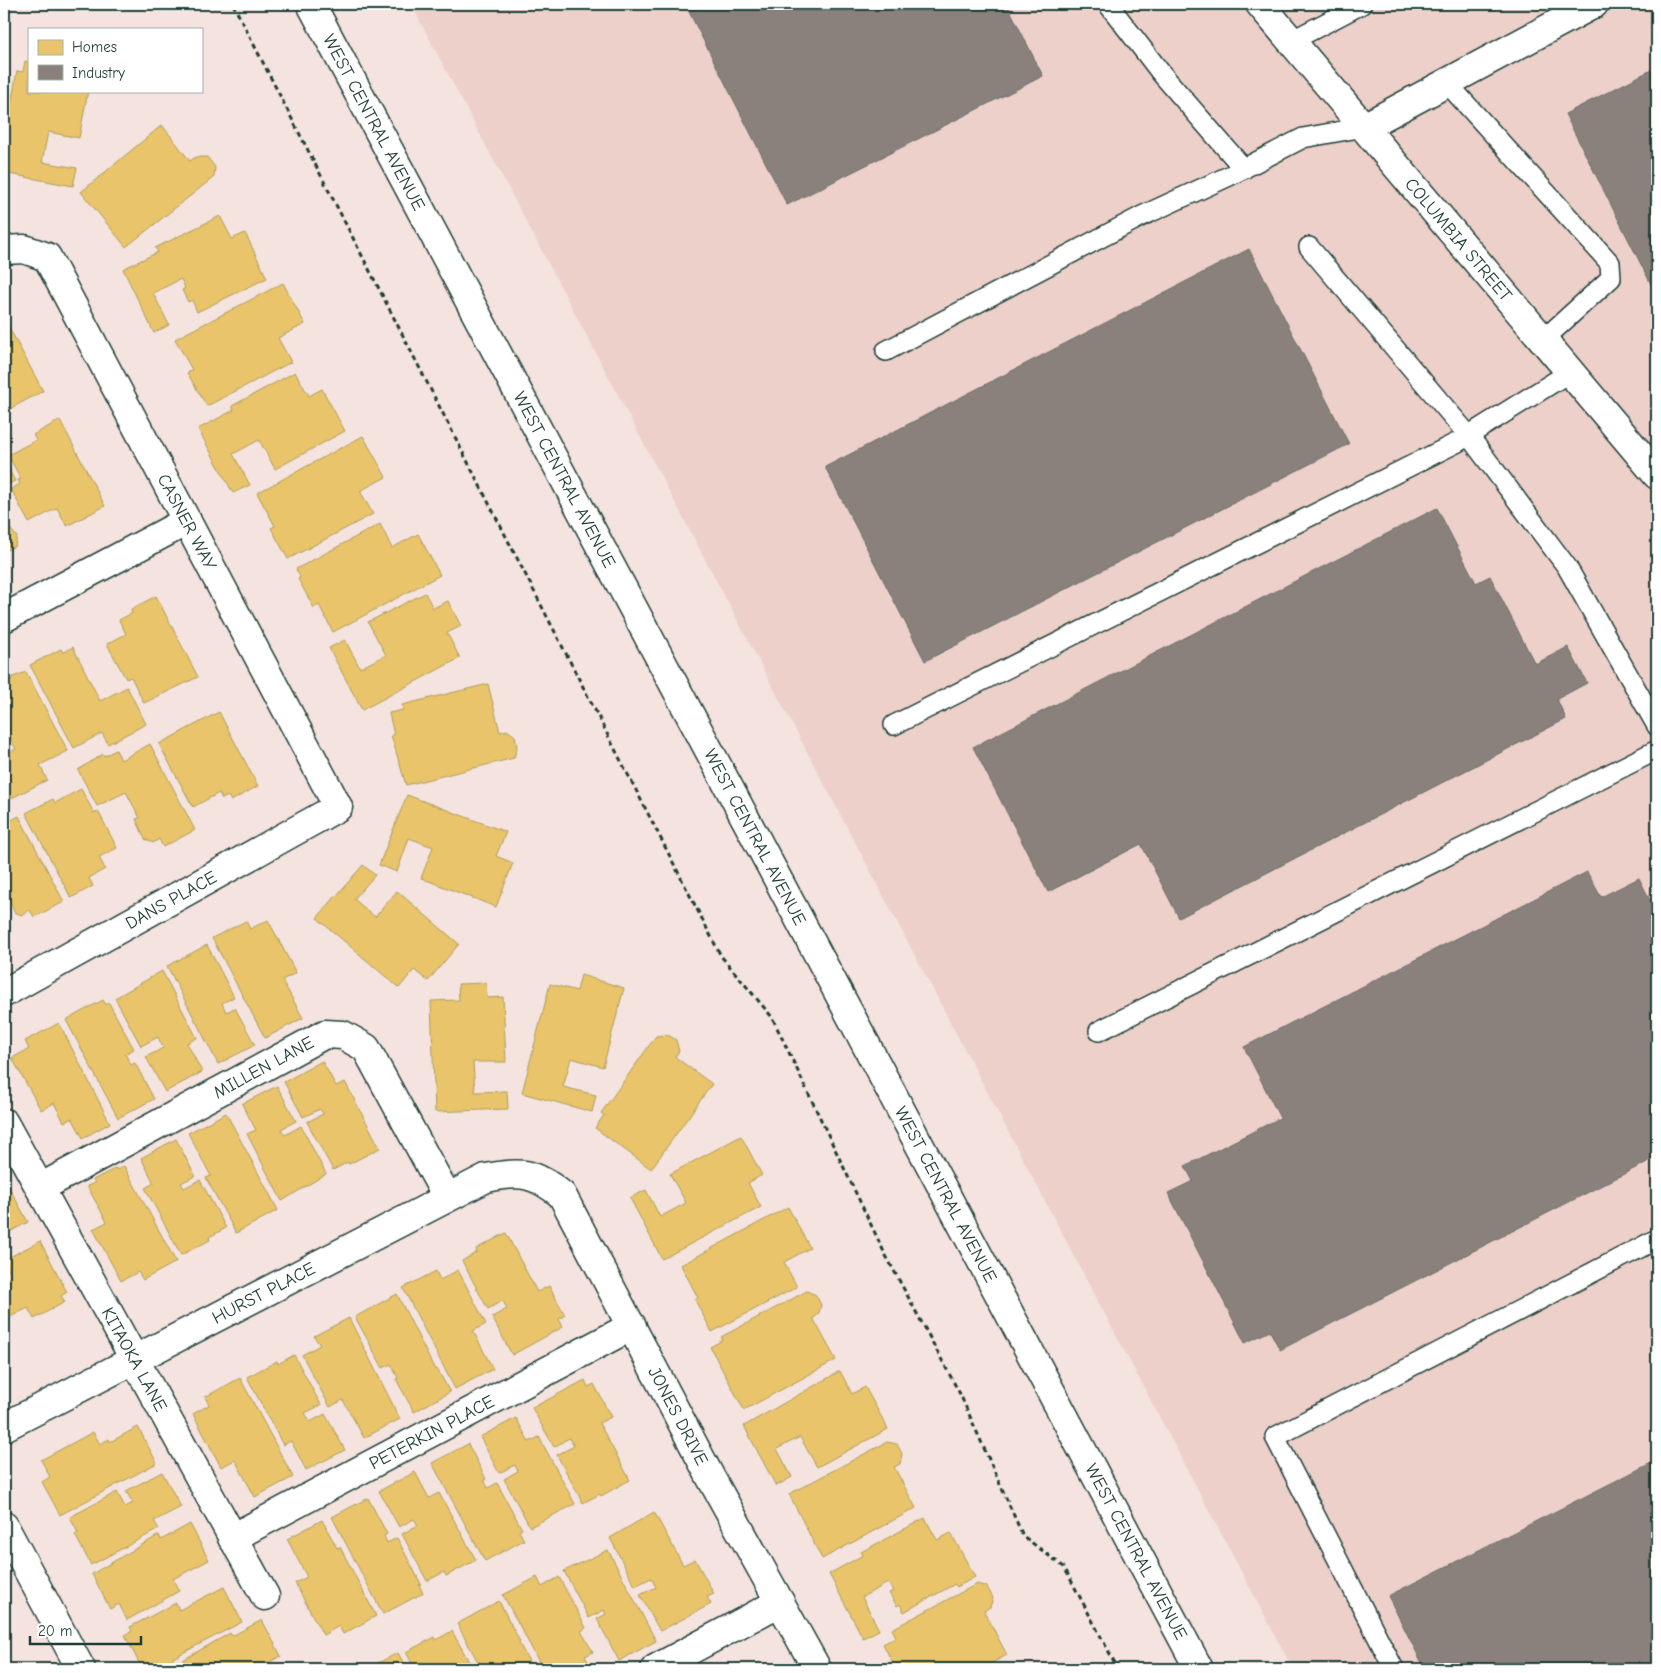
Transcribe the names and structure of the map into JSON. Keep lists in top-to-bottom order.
{
  "streets": {
    "street": [
      "WEST CENTRAL AVENUE",
      "COLUMBIA STREET",
      "CASNER WAY",
      "DANS PLACE",
      "MILLEN LANE",
      "HURST PLACE",
      "KITAOKA LANE",
      "JONES DRIVE",
      "PETERKIN PLACE"
    ]
  },
  "crossings": [
    ["CASNER WAY", "DANS PLACE"],
    ["MILLEN LANE", "HURST PLACE"],
    ["MILLEN LANE", "KITAOKA LANE"],
    ["HURST PLACE", "KITAOKA LANE"],
    ["HURST PLACE", "JONES DRIVE"],
    ["KITAOKA LANE", "PETERKIN PLACE"],
    ["JONES DRIVE", "PETERKIN PLACE"]
  ],
  "legend": ["Homes", "Industry"],
  "scale_bar": "20 m"
}
